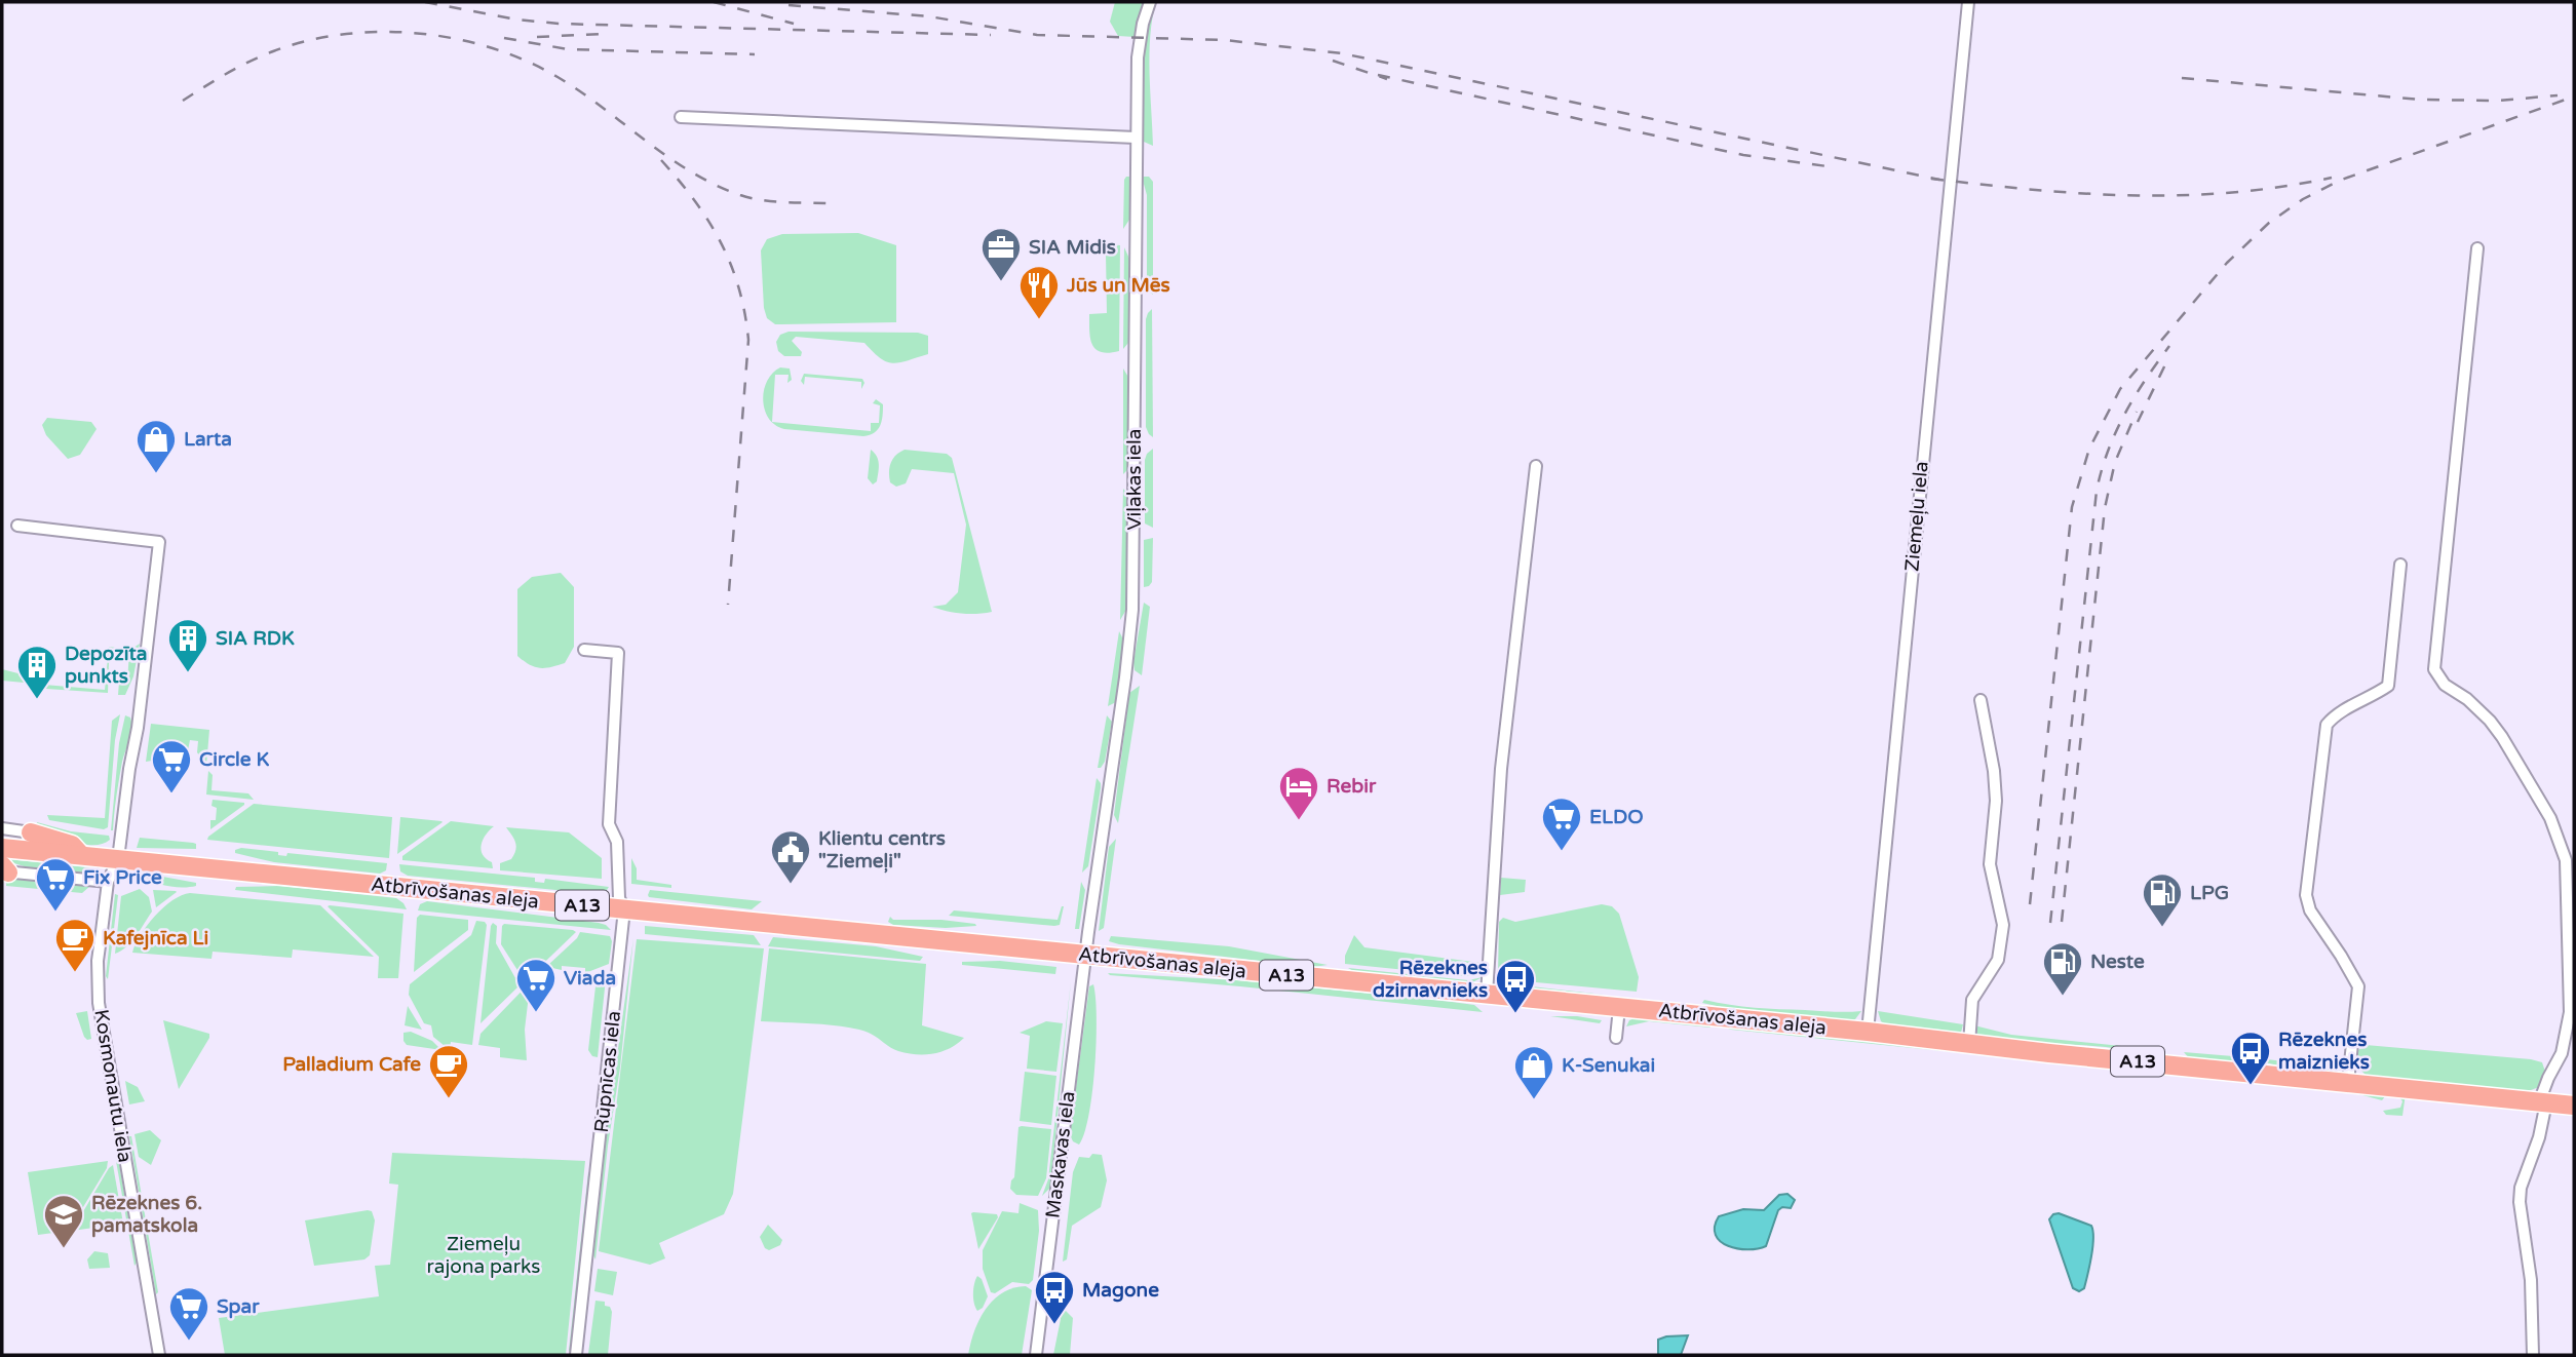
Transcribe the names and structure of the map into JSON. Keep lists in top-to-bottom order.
{
  "streets": {
    "main road": ["Atbrīvošanas aleja", "A13"],
    "street": [
      "Viļakas iela",
      "Ziemeļu iela",
      "Rūpnīcas iela",
      "Kosmonautu iela",
      "Maskavas iela"
    ]
  },
  "crossings": [
    ["Viļakas iela", "Atbrīvošanas aleja"],
    ["Viļakas iela", "Maskavas iela"],
    ["Ziemeļu iela", "Atbrīvošanas aleja"],
    ["Atbrīvošanas aleja", "A13"],
    ["Atbrīvošanas aleja", "Rūpnīcas iela"],
    ["Atbrīvošanas aleja", "Kosmonautu iela"],
    ["Atbrīvošanas aleja", "Maskavas iela"]
  ],
  "parks": ["Ziemeļu rajona parks"],
  "places": {
    "office": ["SIA Midis"],
    "restaurant": ["Jūs un Mēs"],
    "shop": ["Larta", "K-Senukai"],
    "building": ["SIA RDK", "Depozīta punkts"],
    "supermarket": [
      "Circle K",
      "ELDO",
      "Fix Price",
      "Viada",
      "Spar"
    ],
    "hotel": ["Rebir"],
    "public building": ["Klientu centrs \"Ziemeļi\""],
    "fuel station": ["LPG", "Neste"],
    "cafe": ["Kafejnīca Li", "Palladium Cafe"],
    "bus stop": ["Rēzeknes dzirnavnieks", "Rēzeknes maiznieks", "Magone"],
    "school or university": ["Rēzeknes 6. pamatskola"]
  }
}
